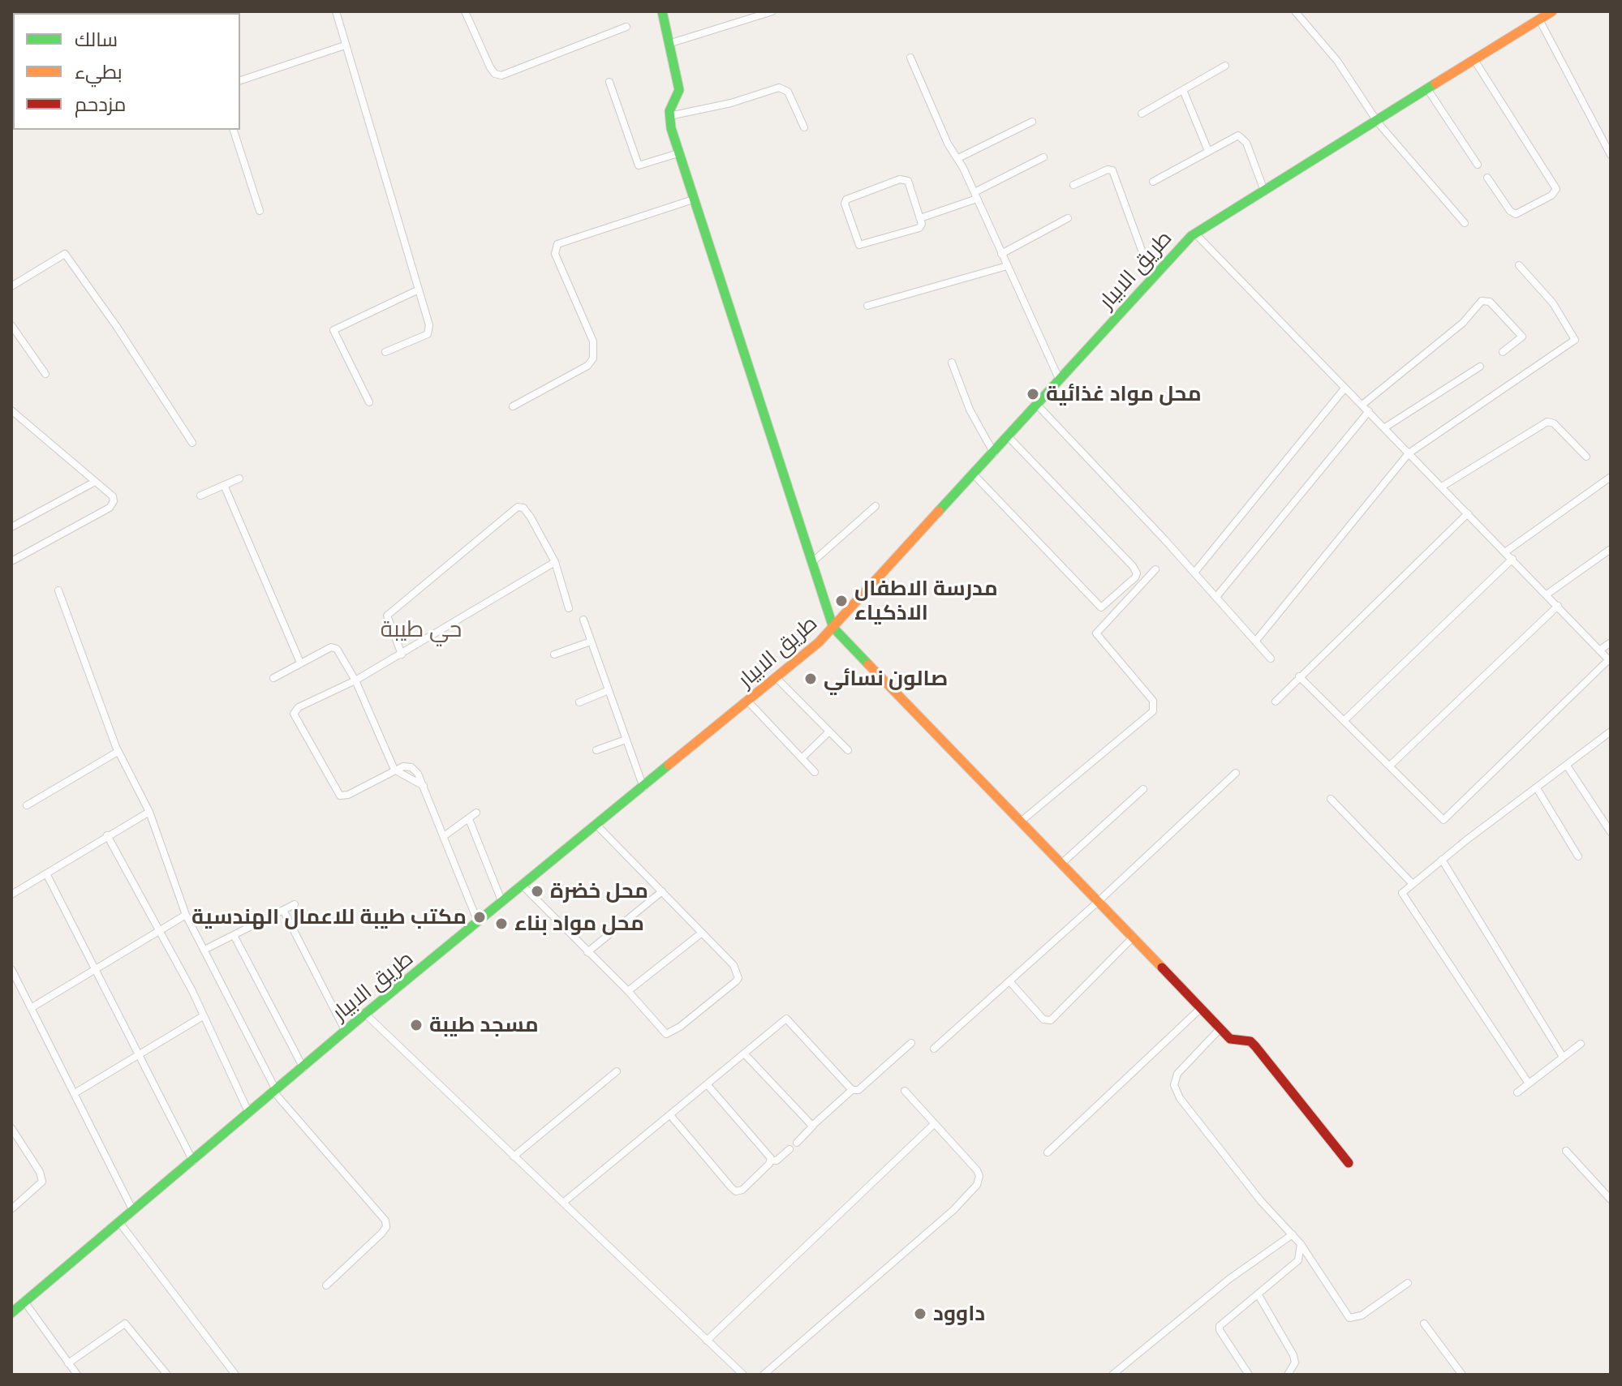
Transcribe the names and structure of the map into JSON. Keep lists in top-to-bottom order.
{
  "streets": {
    "main road": ["طريق الابيار"]
  },
  "districts": ["حي طيبة"],
  "places": [
    "محل مواد غذائية",
    "مدرسة الاطفال الاذكياء",
    "صالون نسائي",
    "محل خضرة",
    "مكتب طيبة للاعمال الهندسية",
    "محل مواد بناء",
    "مسجد طيبة",
    "داوود"
  ],
  "legend": ["سالك", "بطيء", "مزدحم"]
}
